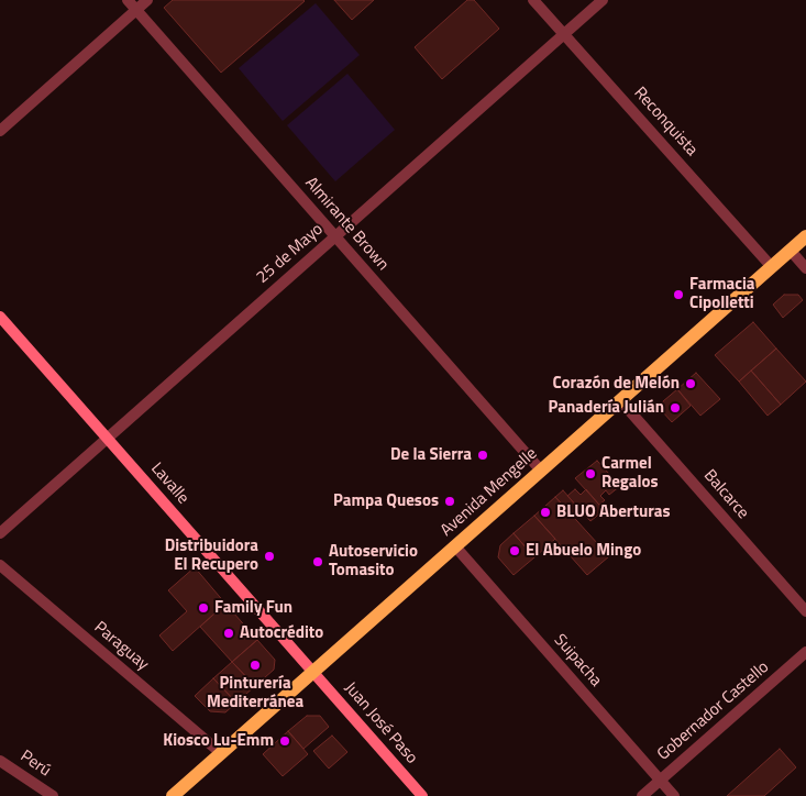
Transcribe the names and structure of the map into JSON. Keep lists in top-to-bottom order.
{
  "streets": {
    "main road": ["Avenida Mengelle"],
    "street": [
      "Reconquista",
      "Almirante Brown",
      "25 de Mayo",
      "Lavalle",
      "Balcarce",
      "Paraguay",
      "Suipacha",
      "Gobernador Castello",
      "Juan José Paso",
      "Perú"
    ]
  },
  "crossings": [
    ["Reconquista", "25 de Mayo"],
    ["Reconquista", "Avenida Mengelle"],
    ["Almirante Brown", "25 de Mayo"],
    ["Almirante Brown", "Avenida Mengelle"],
    ["25 de Mayo", "Lavalle"],
    ["Lavalle", "Avenida Mengelle"],
    ["Lavalle", "Juan José Paso"],
    ["Avenida Mengelle", "Balcarce"],
    ["Avenida Mengelle", "Paraguay"],
    ["Avenida Mengelle", "Suipacha"],
    ["Avenida Mengelle", "Juan José Paso"],
    ["Suipacha", "Gobernador Castello"]
  ],
  "places": [
    "Farmacia Cipolletti",
    "Corazón de Melón",
    "Panadería Julián",
    "De la Sierra",
    "Carmel Regalos",
    "Pampa Quesos",
    "BLUO Aberturas",
    "El Abuelo Mingo",
    "Distribuidora El Recupero",
    "Autoservicio Tomasito",
    "Family Fun",
    "Autocrédito",
    "Pinturería Mediterránea",
    "Kiosco Lu-Emm"
  ]
}
